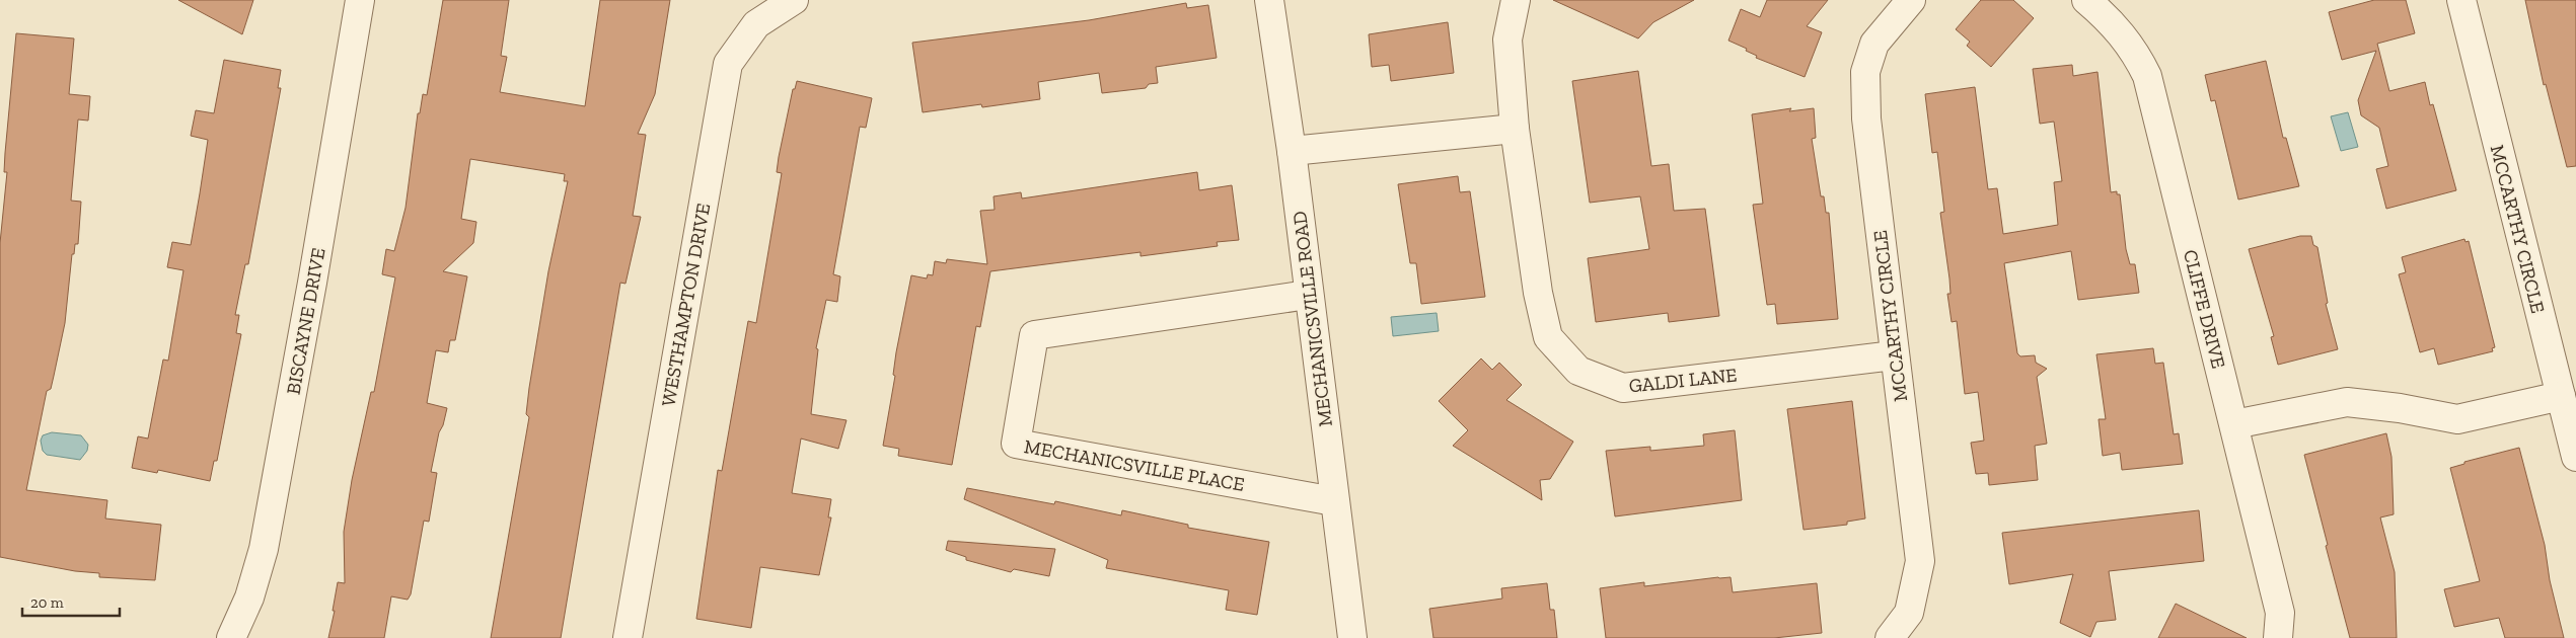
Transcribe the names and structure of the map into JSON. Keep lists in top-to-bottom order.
{
  "streets": {
    "street": [
      "MCCARTHY CIRCLE",
      "WESTHAMPTON DRIVE",
      "CLIFFE DRIVE",
      "MECHANICSVILLE ROAD",
      "BISCAYNE DRIVE",
      "GALDI LANE",
      "MECHANICSVILLE PLACE"
    ]
  },
  "crossings": [
    ["MCCARTHY CIRCLE", "GALDI LANE"],
    ["MECHANICSVILLE ROAD", "MECHANICSVILLE PLACE"]
  ],
  "scale_bar": "20 m"
}
